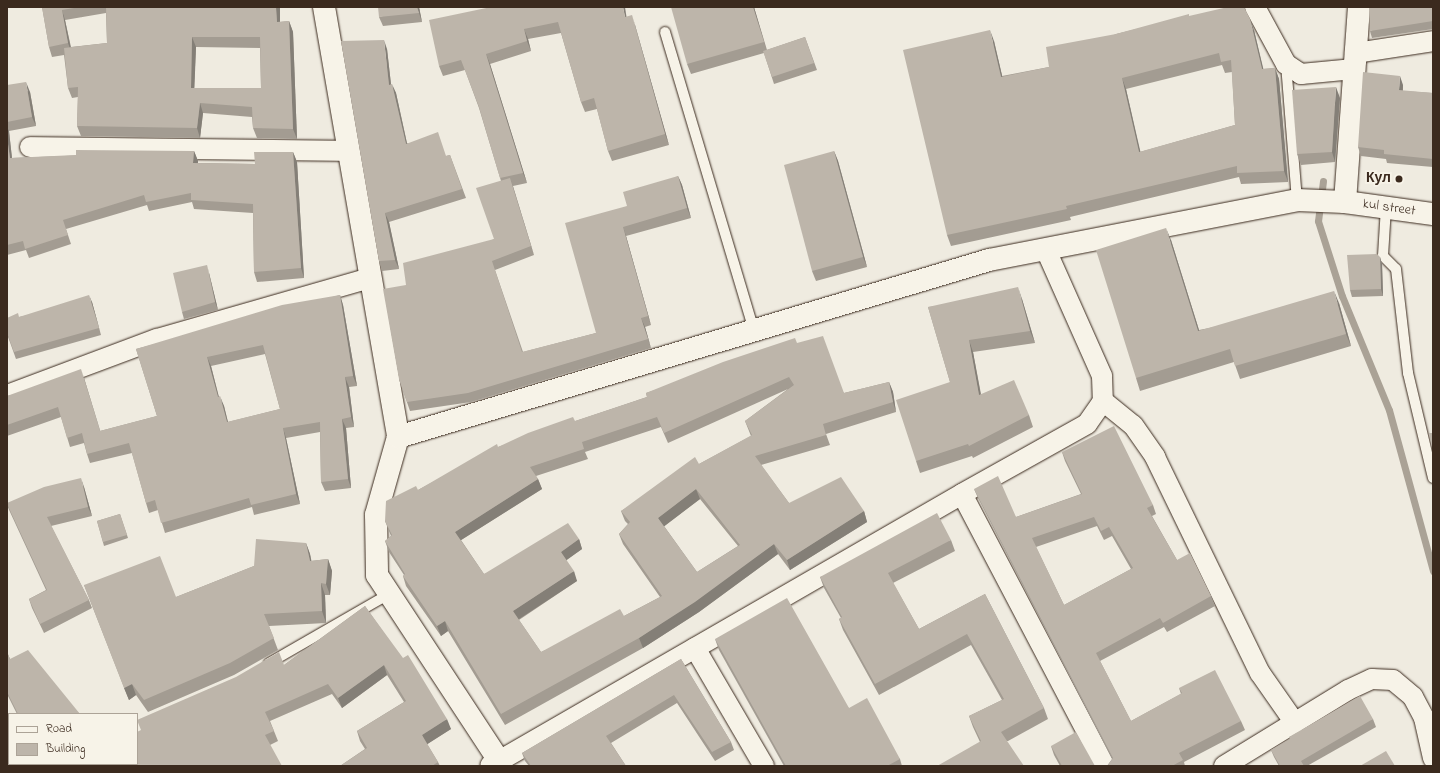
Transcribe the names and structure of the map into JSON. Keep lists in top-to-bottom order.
{
  "streets": {
    "street": ["kul street"]
  },
  "places": ["Кул"],
  "legend": ["Road", "Building"]
}
